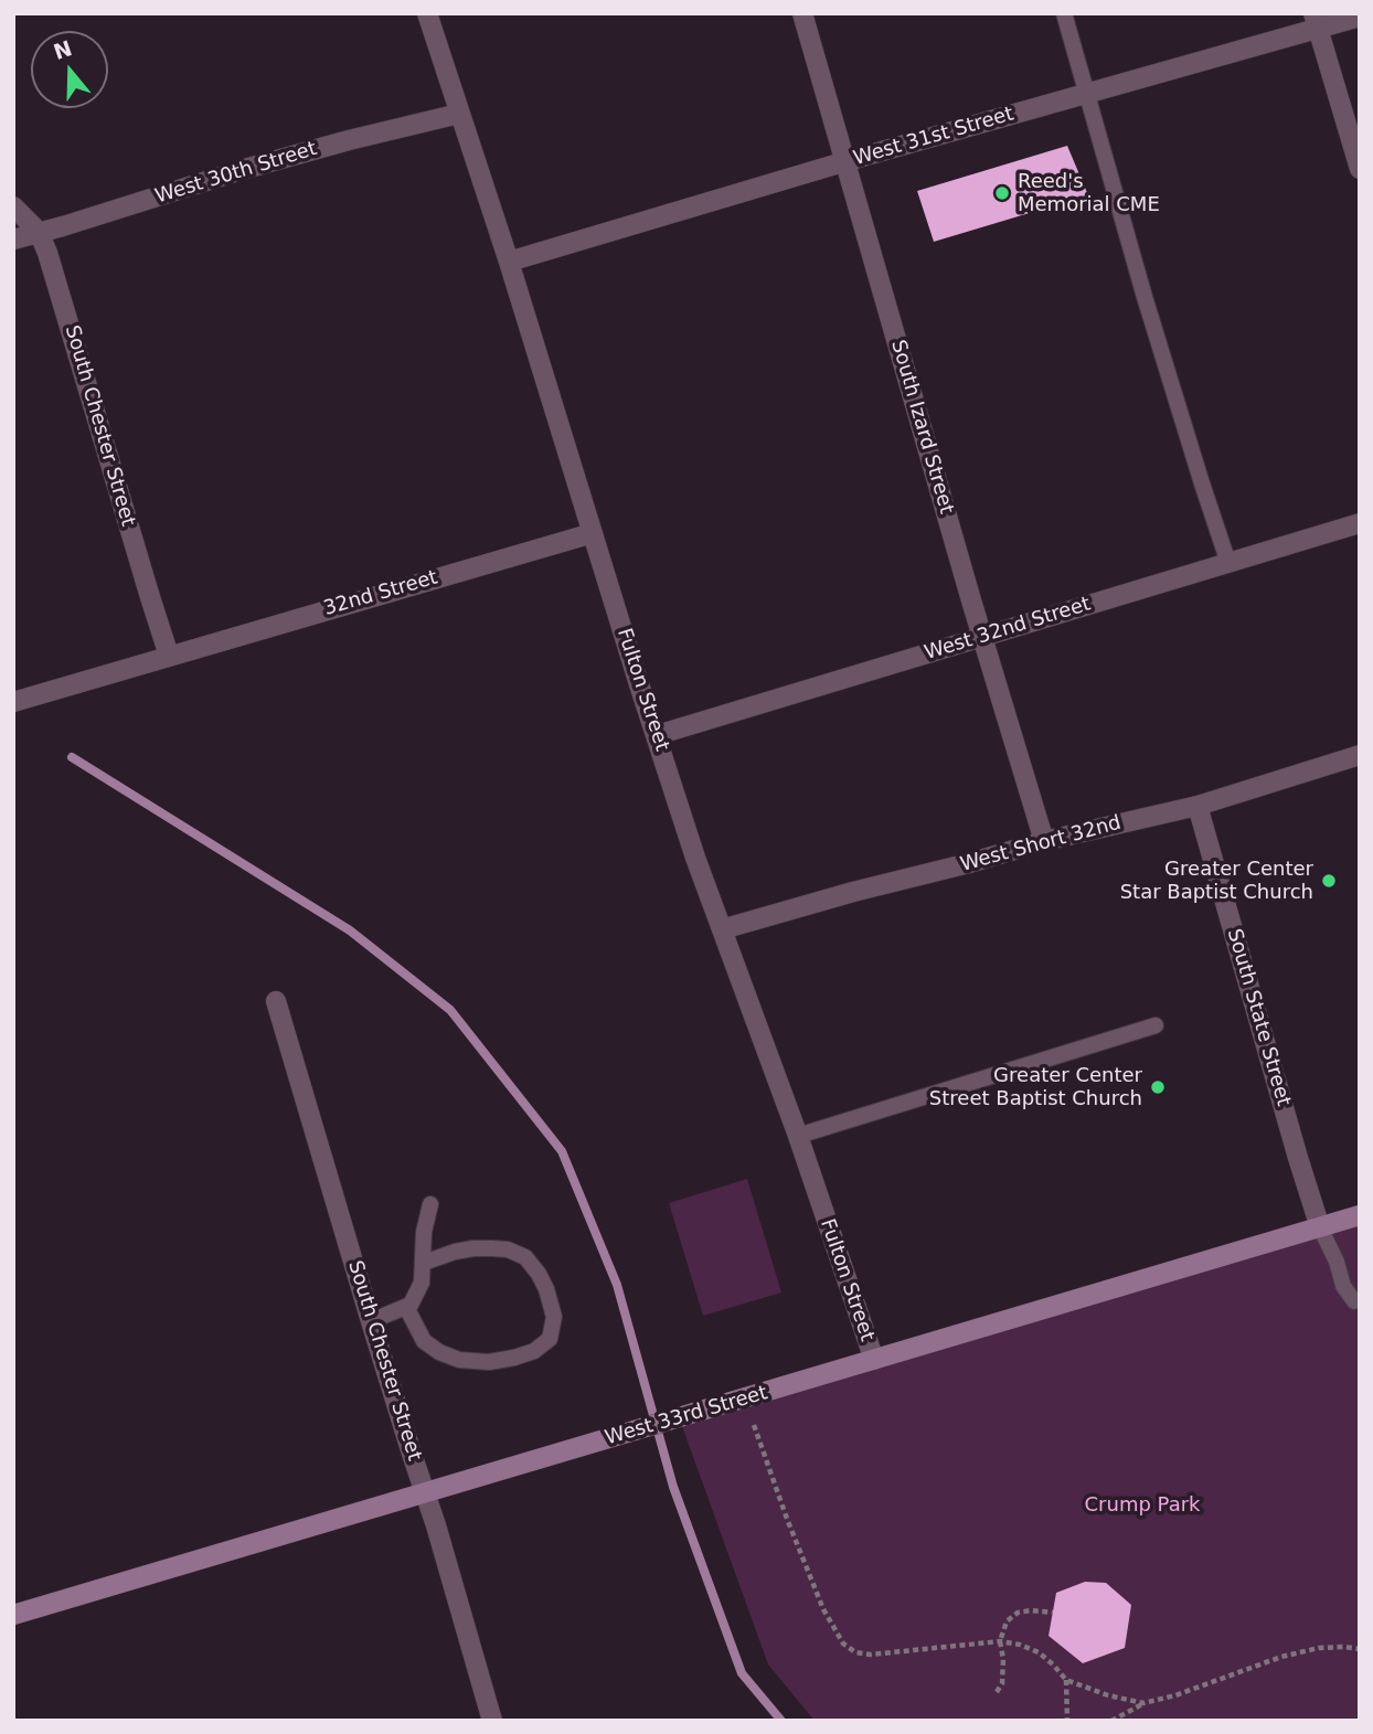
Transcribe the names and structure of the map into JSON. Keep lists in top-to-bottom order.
{
  "streets": {
    "street": [
      "West 31st Street",
      "West 30th Street",
      "South Chester Street",
      "South Izard Street",
      "32nd Street",
      "West 32nd Street",
      "Fulton Street",
      "West Short 32nd",
      "South State Street",
      "West 33rd Street"
    ]
  },
  "crossings": [
    ["West 31st Street", "South Izard Street"],
    ["West 31st Street", "Fulton Street"],
    ["West 30th Street", "South Chester Street"],
    ["West 30th Street", "Fulton Street"],
    ["South Chester Street", "32nd Street"],
    ["South Chester Street", "West 33rd Street"],
    ["South Izard Street", "West 32nd Street"],
    ["South Izard Street", "West Short 32nd"],
    ["32nd Street", "Fulton Street"],
    ["West 32nd Street", "Fulton Street"],
    ["Fulton Street", "West Short 32nd"],
    ["Fulton Street", "West 33rd Street"],
    ["West Short 32nd", "South State Street"],
    ["South State Street", "West 33rd Street"]
  ],
  "parks": ["Crump Park"],
  "places": ["Reed's Memorial CME", "Greater Center Star Baptist Church", "Greater Center Street Baptist Church"],
  "north": "top"
}
